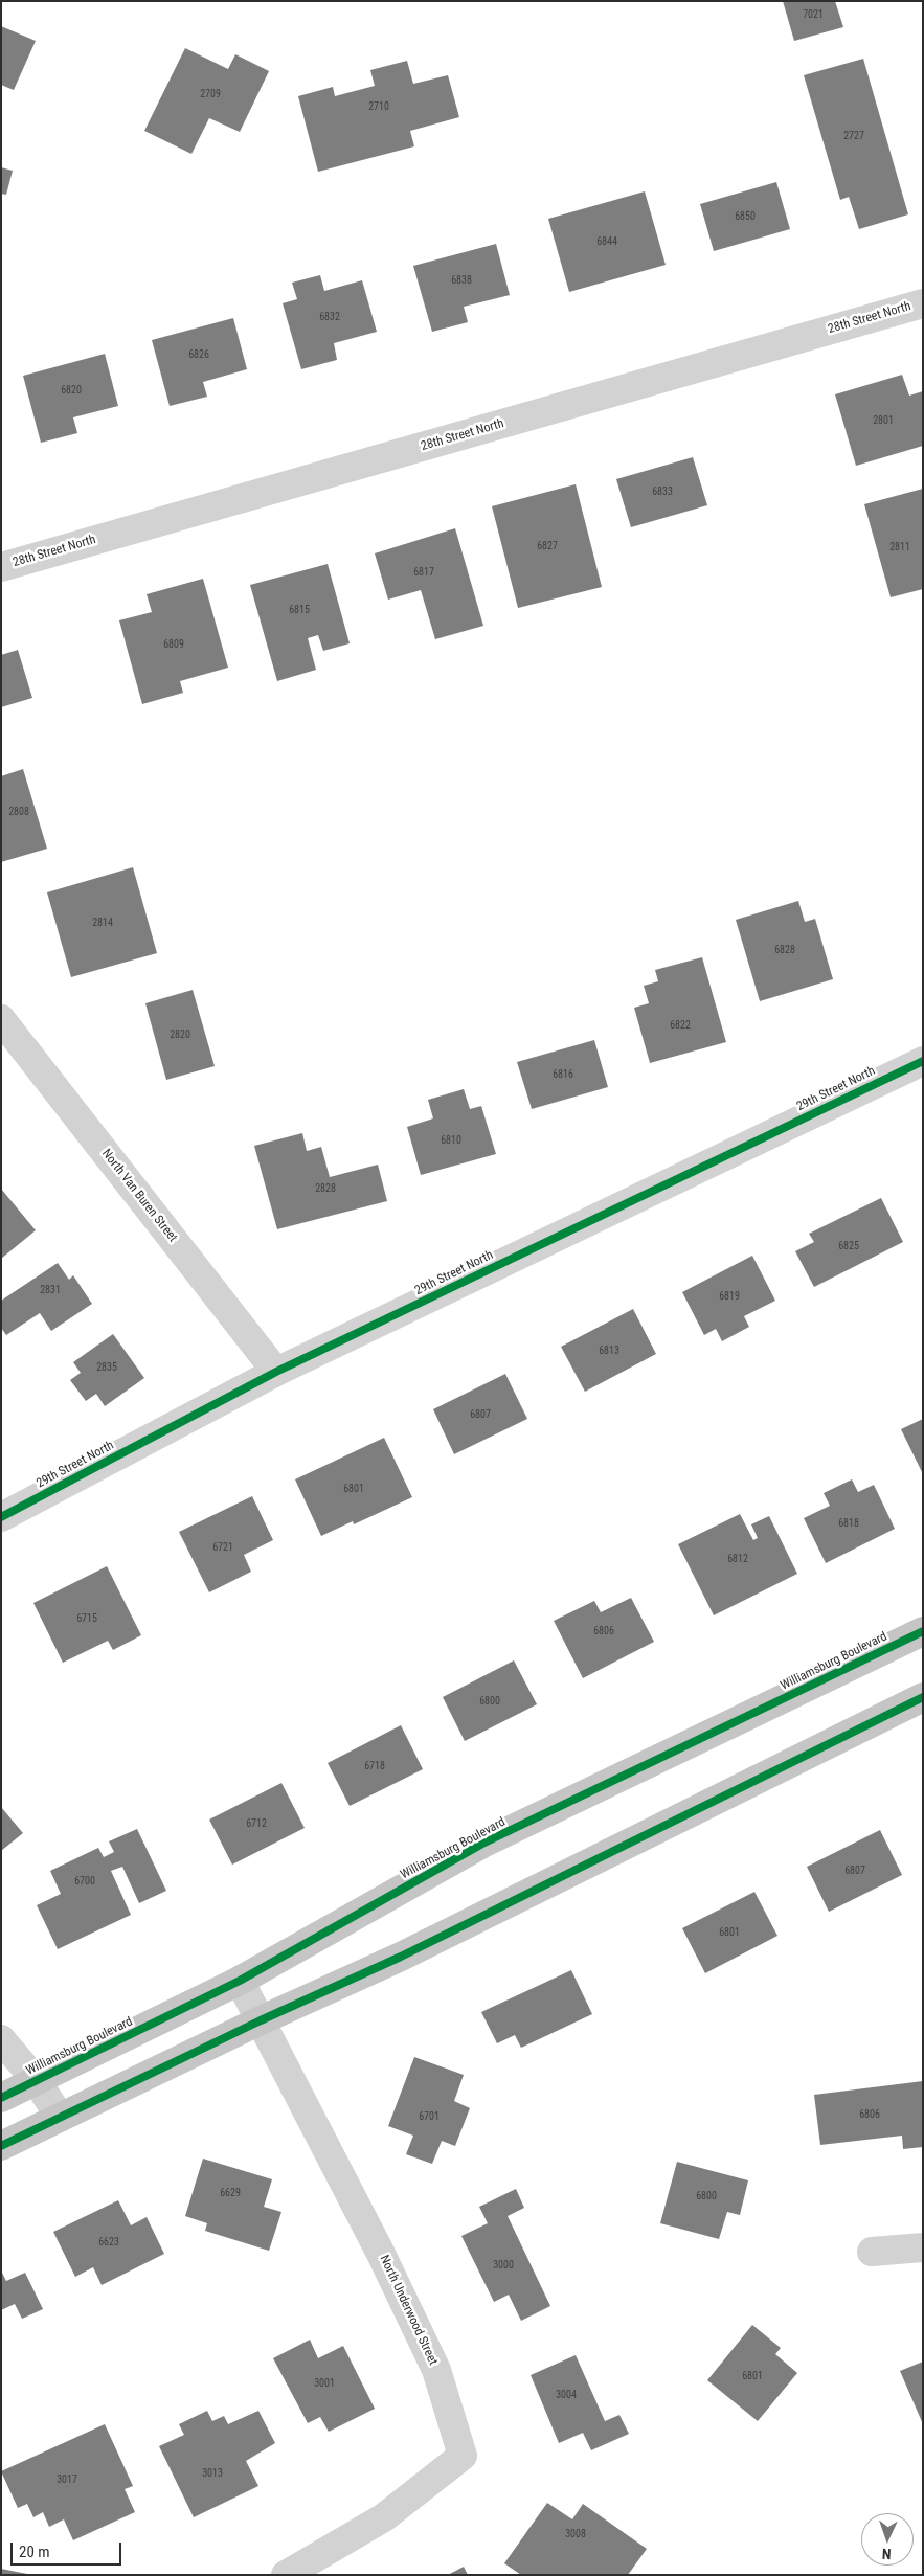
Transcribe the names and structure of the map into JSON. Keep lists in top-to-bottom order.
{
  "streets": {
    "main road": ["Williamsburg Boulevard"],
    "street": [
      "28th Street North",
      "29th Street North",
      "North Van Buren Street",
      "North Underwood Street"
    ]
  },
  "crossings": [
    ["29th Street North", "North Van Buren Street"],
    ["Williamsburg Boulevard", "North Underwood Street"]
  ],
  "house_numbers": [
    "7021",
    "2709",
    "2710",
    "2727",
    "6850",
    "6844",
    "6838",
    "6832",
    "6826",
    "6820",
    "2801",
    "6833",
    "6827",
    "2811",
    "6817",
    "6815",
    "6809",
    "2808",
    "2814",
    "6828",
    "6822",
    "2820",
    "6816",
    "6810",
    "2828",
    "6825",
    "2831",
    "6819",
    "6813",
    "2835",
    "6807",
    "6801",
    "6818",
    "6721",
    "6812",
    "6715",
    "6806",
    "6800",
    "6718",
    "6712",
    "6807",
    "6700",
    "6801",
    "6806",
    "6701",
    "6629",
    "6800",
    "6623",
    "3000",
    "6801",
    "3001",
    "3004",
    "3013",
    "3017",
    "3008"
  ],
  "scale_bar": "20 m",
  "north": "bottom"
}
